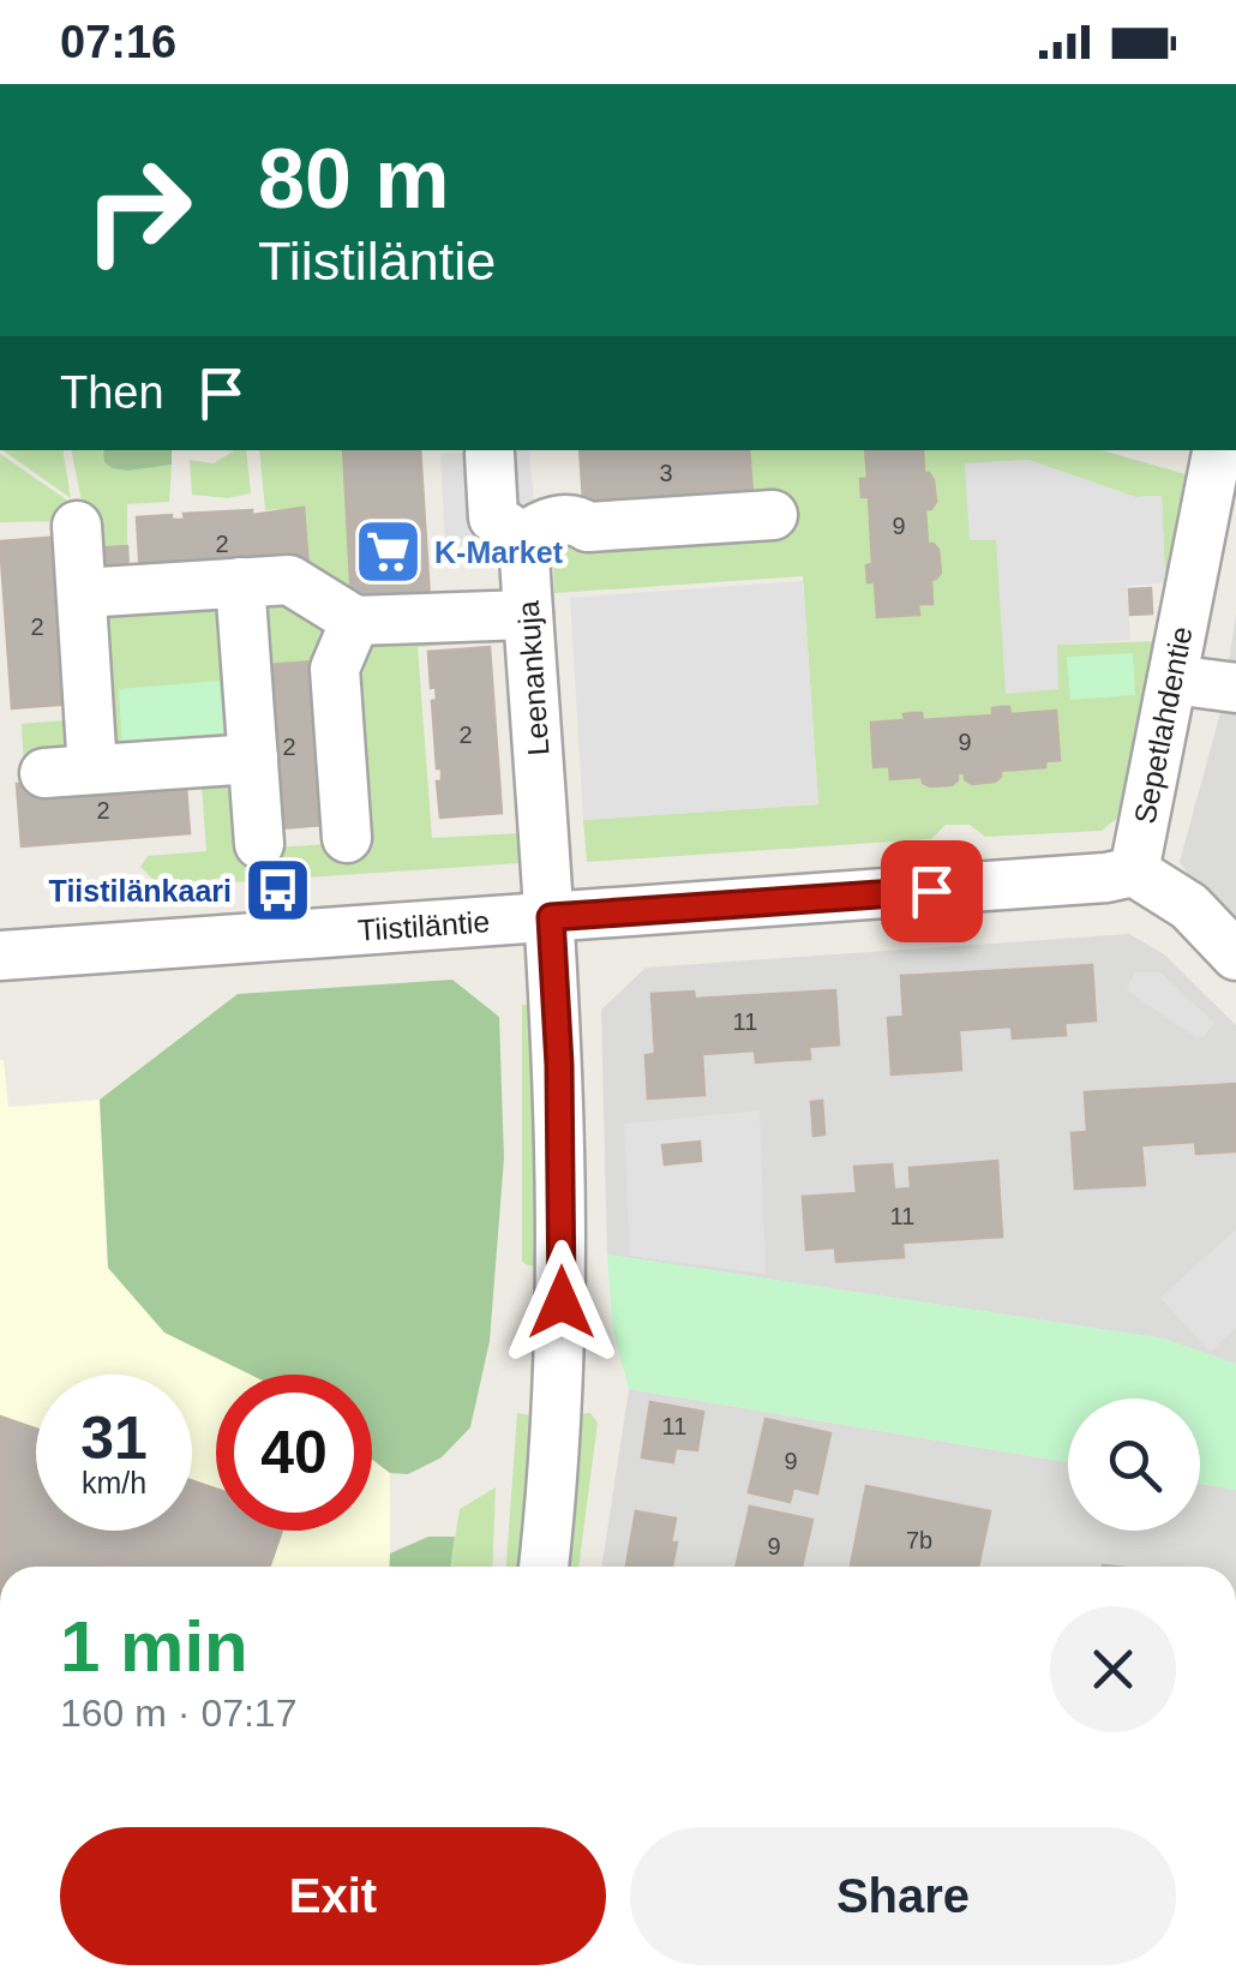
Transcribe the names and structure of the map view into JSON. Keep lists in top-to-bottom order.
{
  "streets": {
    "street": ["Leenankuja", "Sepetlahdentie", "Tiistiläntie"]
  },
  "crossings": [
    ["Leenankuja", "Tiistiläntie"],
    ["Sepetlahdentie", "Tiistiläntie"]
  ],
  "places": {
    "supermarket": ["K-Market"],
    "bus stop": ["Tiistilänkaari"]
  },
  "house_numbers": [
    "3",
    "9",
    "2",
    "2",
    "2",
    "9",
    "2",
    "2",
    "11",
    "11",
    "11",
    "9",
    "7b",
    "9"
  ],
  "page": {
    "status": "07:16",
    "turn": ["80 m", "Tiistiläntie"],
    "then": "Then",
    "speed": "31 km/h",
    "limit": "40",
    "heading": ["1 min", "160 m · 07:17"],
    "buttons": ["Exit", "Share"]
  }
}
